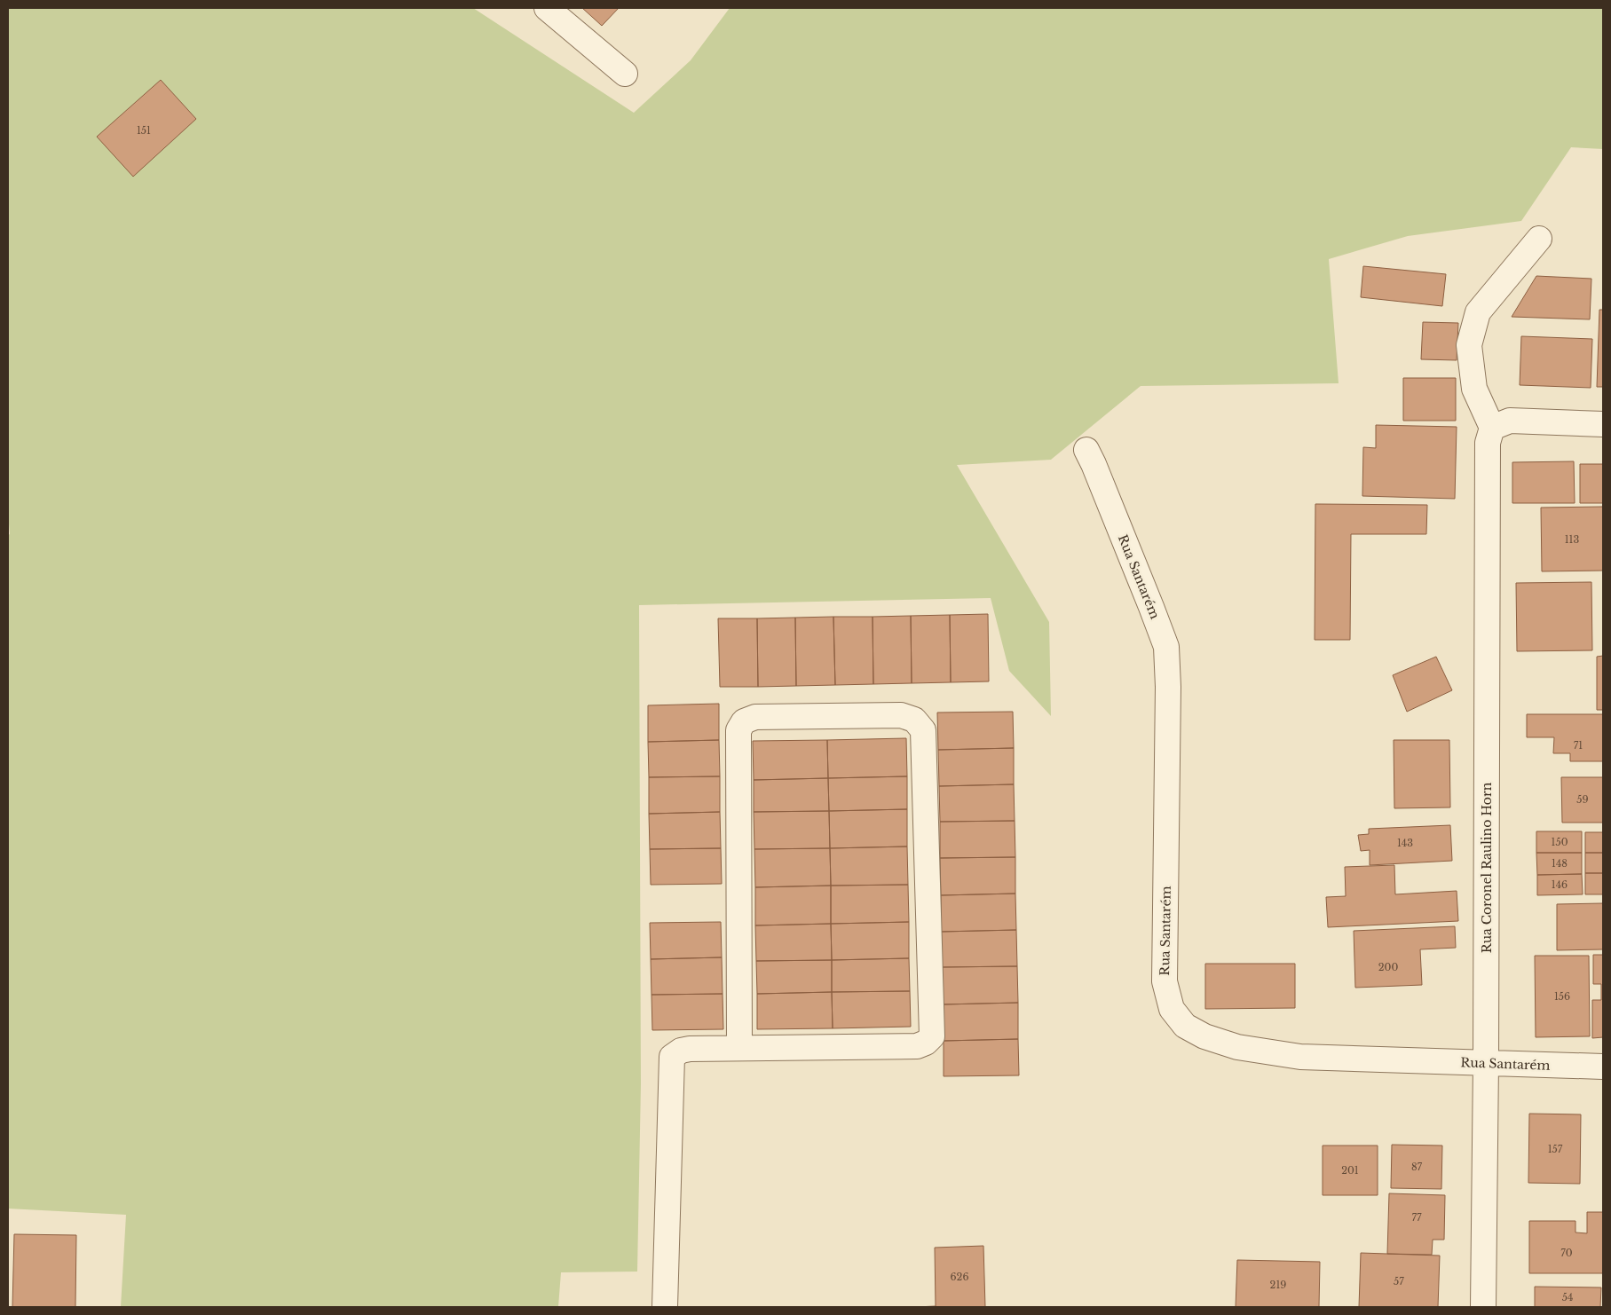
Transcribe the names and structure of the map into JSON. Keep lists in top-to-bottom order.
{
  "streets": {
    "street": ["Rua Santarém", "Rua Coronel Raulino Horn"]
  },
  "crossings": [
    ["Rua Santarém", "Rua Coronel Raulino Horn"]
  ],
  "house_numbers": [
    "151",
    "113",
    "71",
    "59",
    "150",
    "143",
    "148",
    "146",
    "200",
    "156",
    "157",
    "87",
    "201",
    "77",
    "70",
    "626",
    "57",
    "219",
    "54"
  ]
}
